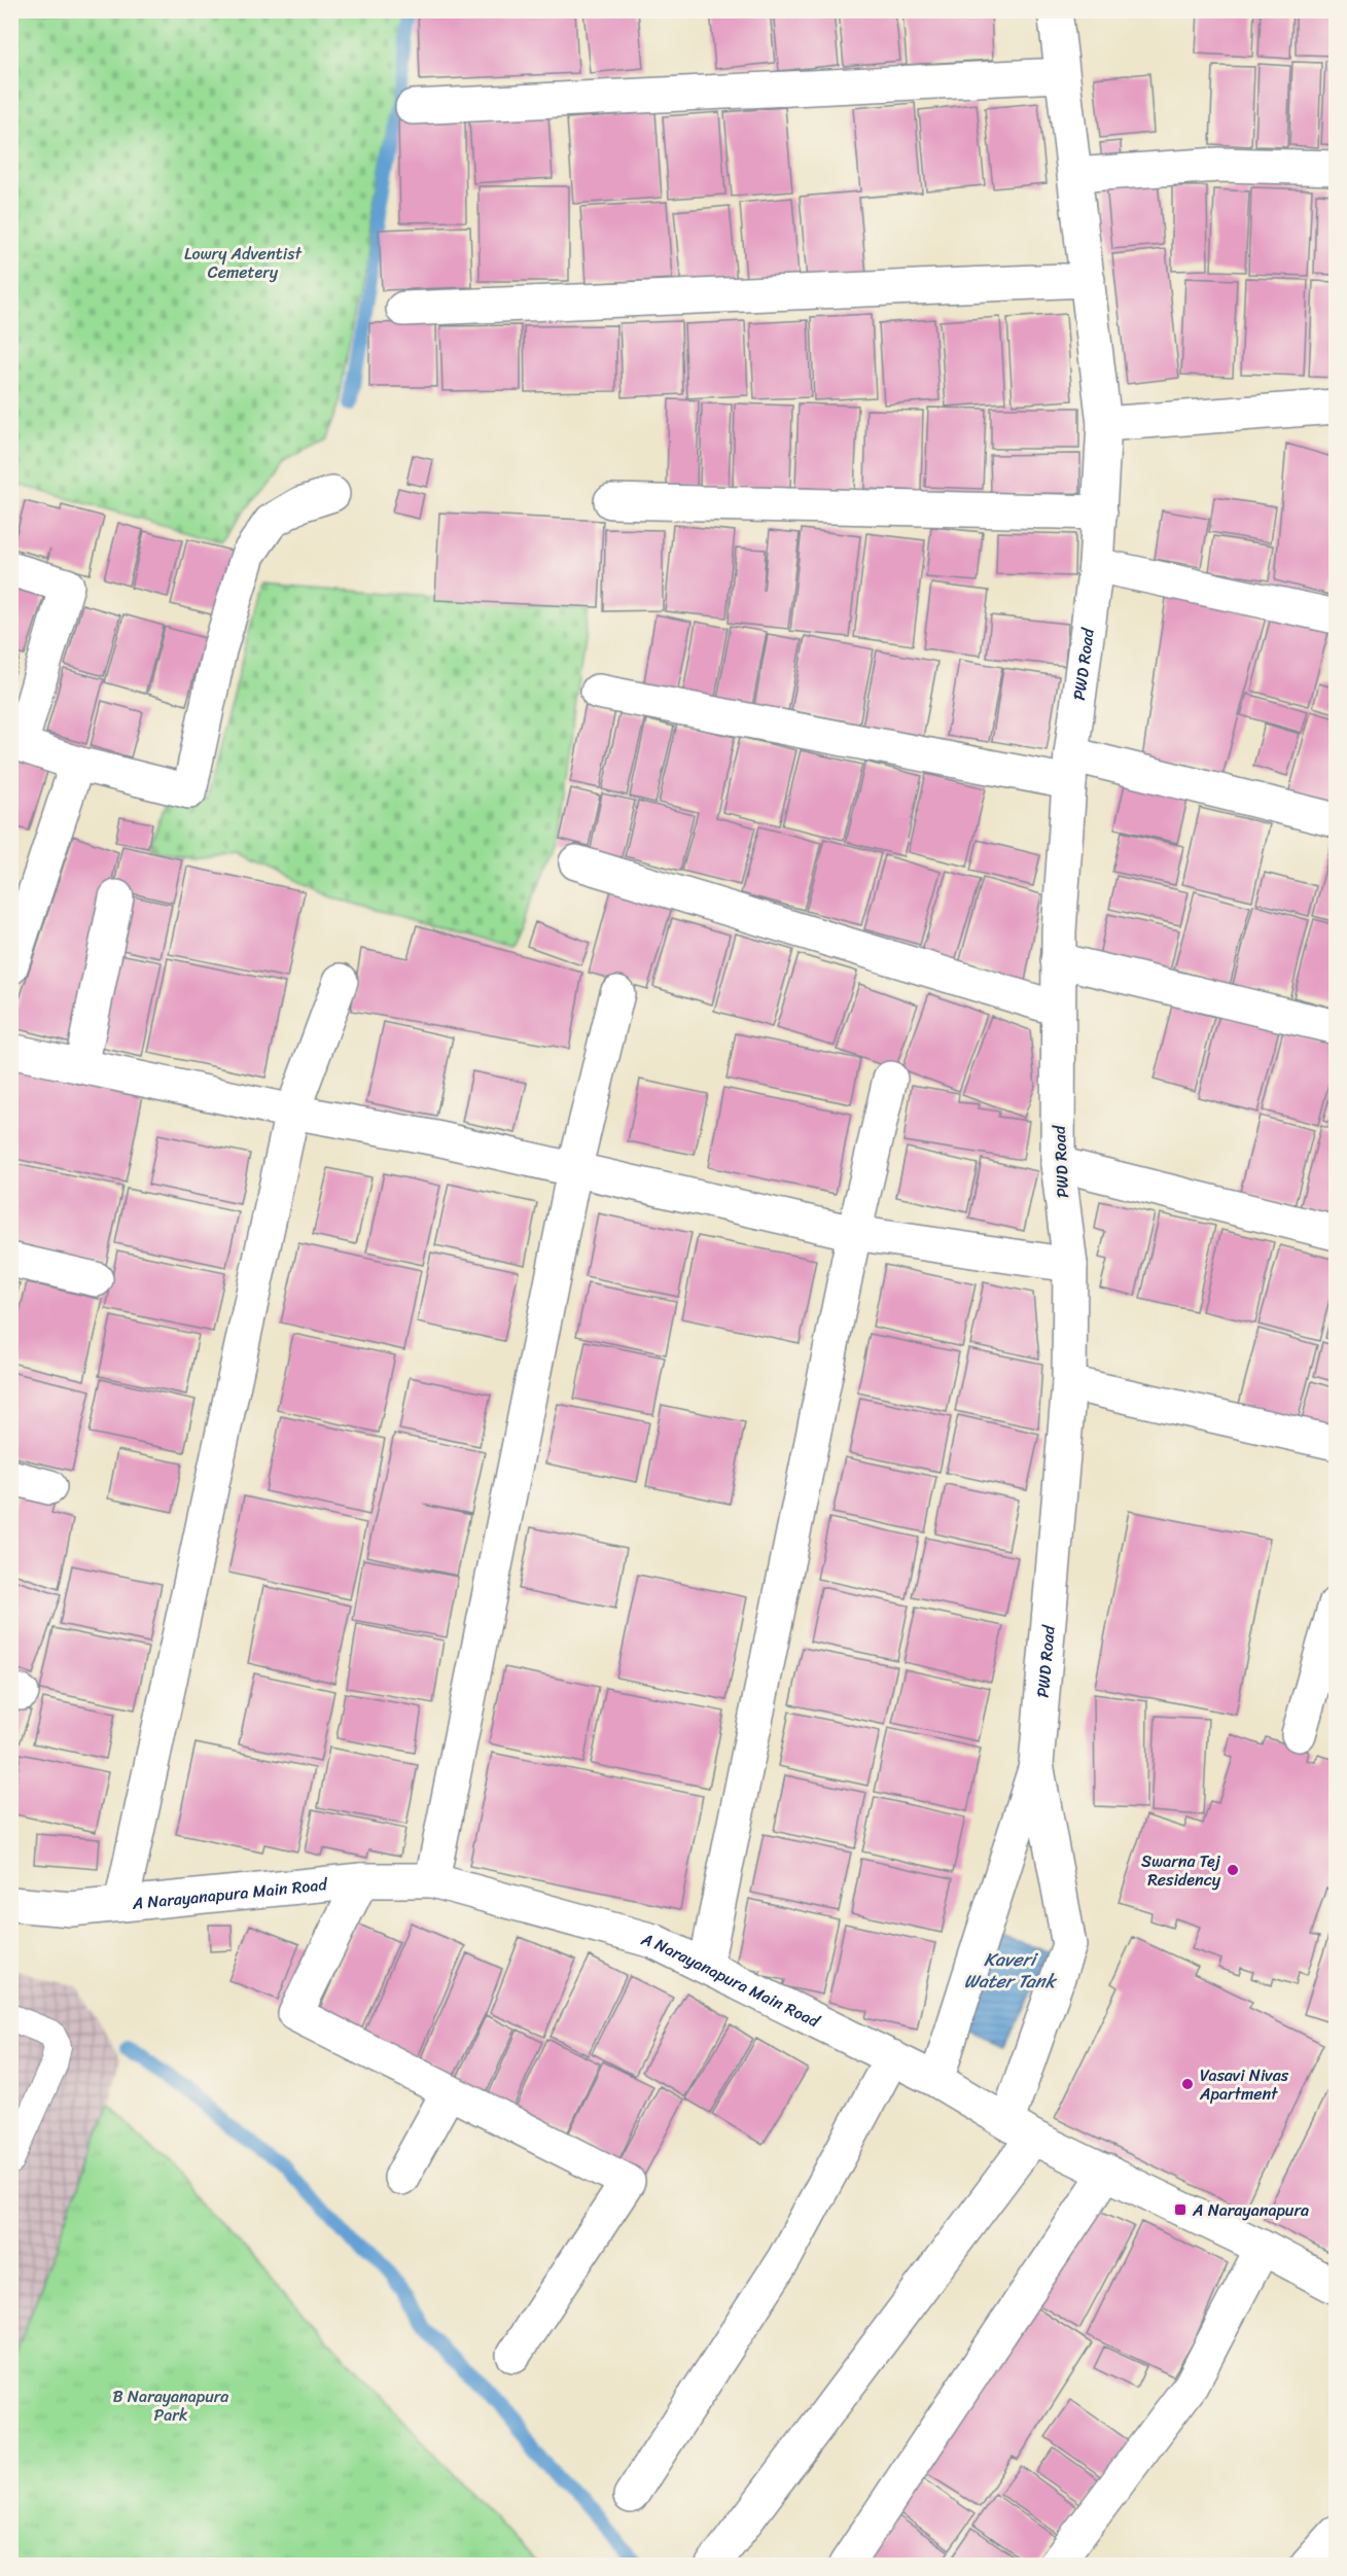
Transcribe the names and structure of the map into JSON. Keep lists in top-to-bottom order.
{
  "streets": {
    "street": ["PWD Road", "A Narayanapura Main Road"]
  },
  "crossings": [
    ["PWD Road", "A Narayanapura Main Road"]
  ],
  "water": ["Kaveri Water Tank"],
  "parks": ["Lowry Adventist Cemetery", "B Narayanapura Park"],
  "places": {
    "other": ["Swarna Tej Residency", "Vasavi Nivas Apartment"],
    "transit": ["A Narayanapura"]
  }
}
